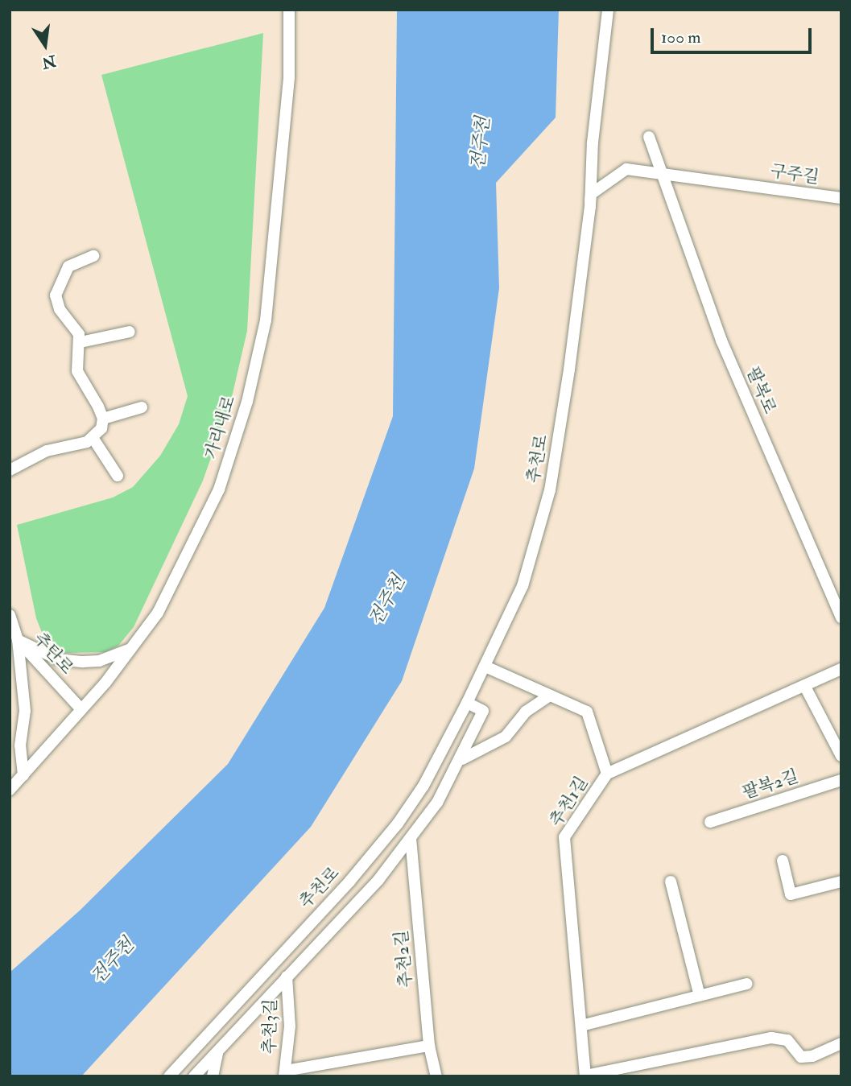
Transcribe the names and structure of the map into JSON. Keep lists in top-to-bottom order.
{
  "streets": {
    "street": [
      "구주길",
      "팔복로",
      "가리내로",
      "추천로",
      "추탄로",
      "팔복2길",
      "추천1길",
      "추천2길",
      "추천3길"
    ]
  },
  "crossings": [
    ["구주길", "추천로"],
    ["팔복로", "추천로"],
    ["가리내로", "추탄로"],
    ["추천로", "추천1길"]
  ],
  "water": ["전주천"],
  "scale_bar": "100 m",
  "north": "bottom"
}
